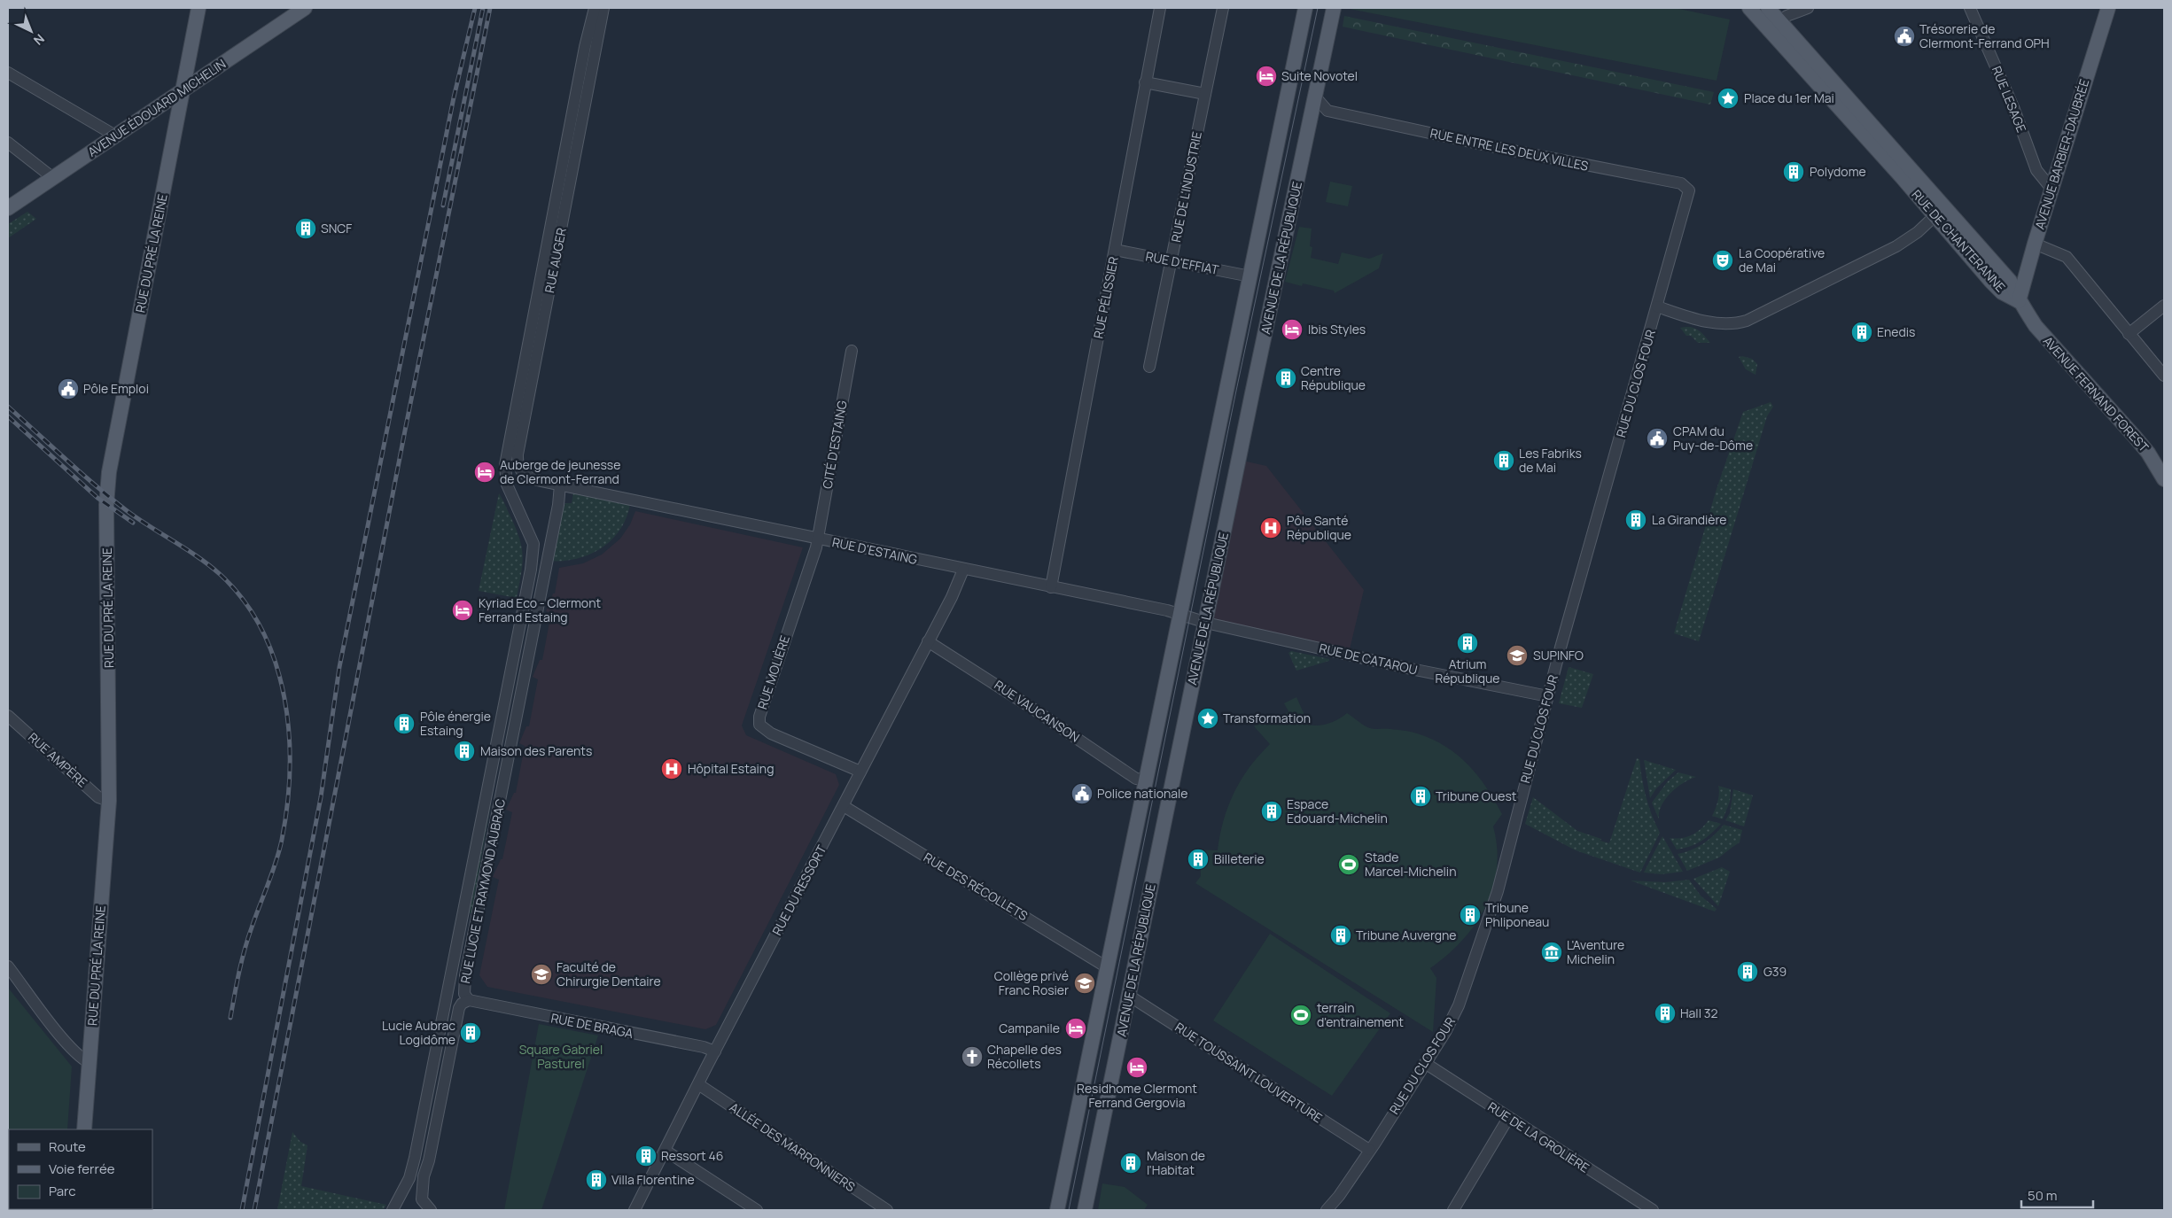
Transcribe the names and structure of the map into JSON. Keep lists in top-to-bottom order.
{
  "streets": {
    "main road": [
      "AVENUE ÉDOUARD MICHELIN",
      "AVENUE BARBIER-DAUBRÉE",
      "RUE DE CHANTERANNE",
      "RUE DU PRÉ LA REINE",
      "AVENUE DE LA RÉPUBLIQUE",
      "AVENUE FERNAND FOREST"
    ],
    "street": [
      "RUE LESAGE",
      "RUE ENTRE LES DEUX VILLES",
      "RUE DE L'INDUSTRIE",
      "RUE AUGER",
      "RUE D'EFFIAT",
      "RUE PÉLISSIER",
      "RUE DU CLOS FOUR",
      "CITÉ D'ESTAING",
      "RUE D'ESTAING",
      "RUE DE CATAROU",
      "RUE MOLIÈRE",
      "RUE VAUCANSON",
      "RUE AMPÈRE",
      "RUE DES RÉCOLLETS",
      "RUE DU RESSORT",
      "RUE LUCIE ET RAYMOND AUBRAC",
      "RUE DE BRAGA",
      "RUE TOUSSAINT LOUVERTURE",
      "RUE DE LA GROLIÈRE",
      "ALLÉE DES MARRONNIERS"
    ]
  },
  "crossings": [
    ["RUE LESAGE", "AVENUE BARBIER-DAUBRÉE"],
    ["AVENUE ÉDOUARD MICHELIN", "RUE DU PRÉ LA REINE"],
    ["RUE ENTRE LES DEUX VILLES", "RUE DU CLOS FOUR"],
    ["AVENUE BARBIER-DAUBRÉE", "RUE DE CHANTERANNE"],
    ["AVENUE BARBIER-DAUBRÉE", "AVENUE FERNAND FOREST"],
    ["RUE DE L'INDUSTRIE", "RUE D'EFFIAT"],
    ["RUE DE CHANTERANNE", "AVENUE FERNAND FOREST"],
    ["RUE DU PRÉ LA REINE", "RUE AMPÈRE"],
    ["AVENUE DE LA RÉPUBLIQUE", "RUE DE CATAROU"],
    ["AVENUE DE LA RÉPUBLIQUE", "RUE TOUSSAINT LOUVERTURE"],
    ["RUE AUGER", "RUE D'ESTAING"],
    ["RUE AUGER", "RUE LUCIE ET RAYMOND AUBRAC"],
    ["RUE D'EFFIAT", "RUE PÉLISSIER"],
    ["RUE PÉLISSIER", "RUE D'ESTAING"],
    ["RUE DU CLOS FOUR", "RUE DE CATAROU"],
    ["RUE DU CLOS FOUR", "RUE TOUSSAINT LOUVERTURE"],
    ["RUE DU CLOS FOUR", "RUE DE LA GROLIÈRE"],
    ["CITÉ D'ESTAING", "RUE D'ESTAING"],
    ["CITÉ D'ESTAING", "RUE MOLIÈRE"],
    ["RUE D'ESTAING", "RUE DE CATAROU"],
    ["RUE D'ESTAING", "RUE MOLIÈRE"],
    ["RUE D'ESTAING", "RUE DU RESSORT"],
    ["RUE D'ESTAING", "RUE LUCIE ET RAYMOND AUBRAC"],
    ["RUE MOLIÈRE", "RUE DU RESSORT"],
    ["RUE VAUCANSON", "RUE DU RESSORT"],
    ["RUE DES RÉCOLLETS", "RUE DU RESSORT"],
    ["RUE DU RESSORT", "RUE DE BRAGA"],
    ["RUE DU RESSORT", "ALLÉE DES MARRONNIERS"],
    ["RUE LUCIE ET RAYMOND AUBRAC", "RUE DE BRAGA"]
  ],
  "parks": ["Square Gabriel Pasturel"],
  "places": {
    "public building": [
      "Trésorerie de Clermont-Ferrand OPH",
      "Pôle Emploi",
      "CPAM du Puy-de-Dôme",
      "Police nationale"
    ],
    "hotel": [
      "Suite Novotel",
      "Ibis Styles",
      "Auberge de jeunesse de Clermont-Ferrand",
      "Kyriad Eco - Clermont Ferrand Estaing",
      "Campanile",
      "Residhome Clermont Ferrand Gergovia"
    ],
    "place": ["Place du 1er Mai", "Transformation"],
    "building": [
      "Polydome",
      "SNCF",
      "Enedis",
      "Centre République",
      "Les Fabriks de Mai",
      "La Girandière",
      "Atrium République",
      "Pôle énergie Estaing",
      "Maison des Parents",
      "Tribune Ouest",
      "Espace Edouard-Michelin",
      "Billeterie",
      "Tribune Phliponeau",
      "Tribune Auvergne",
      "G39",
      "Hall 32",
      "Lucie Aubrac Logidôme",
      "Ressort 46",
      "Maison de l'Habitat",
      "Villa Florentine"
    ],
    "theatre": ["La Coopérative de Mai"],
    "hospital": ["Pôle Santé République", "Hôpital Estaing"],
    "school or university": ["SUPINFO", "Faculté de Chirurgie Dentaire", "Collège privé Franc Rosier"],
    "sports": ["Stade Marcel-Michelin", "terrain d'entrainement"],
    "museum": ["L'Aventure Michelin"],
    "church": ["Chapelle des Récollets"]
  },
  "legend": ["Route", "Voie ferrée", "Parc"],
  "scale_bar": "50 m",
  "north": "bottom right"
}
